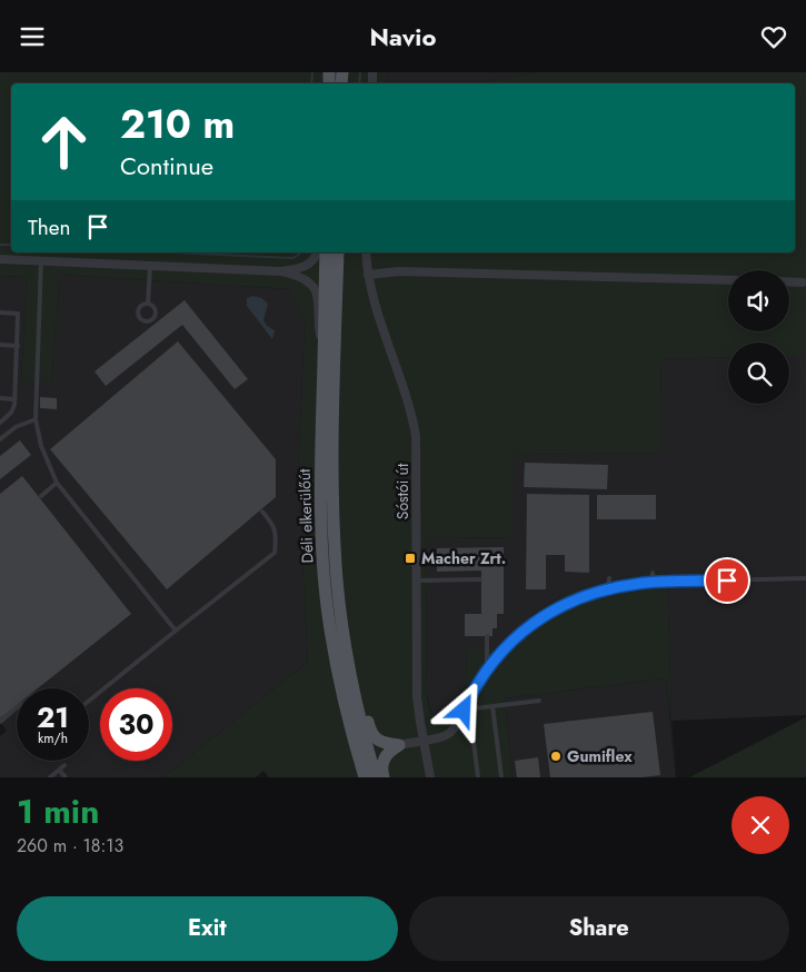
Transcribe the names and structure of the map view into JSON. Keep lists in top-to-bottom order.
{
  "streets": {
    "main road": ["Déli elkerülőút"],
    "street": ["Sóstói út"]
  },
  "places": {
    "transit": ["Macher Zrt."],
    "other": ["Gumiflex"]
  },
  "page": {
    "header": "Navio",
    "turn": ["210 m", "Continue"],
    "then": "Then",
    "speed": "21 km/h",
    "limit": "30",
    "heading": ["1 min", "260 m · 18:13"],
    "buttons": ["Exit", "Share"]
  }
}
